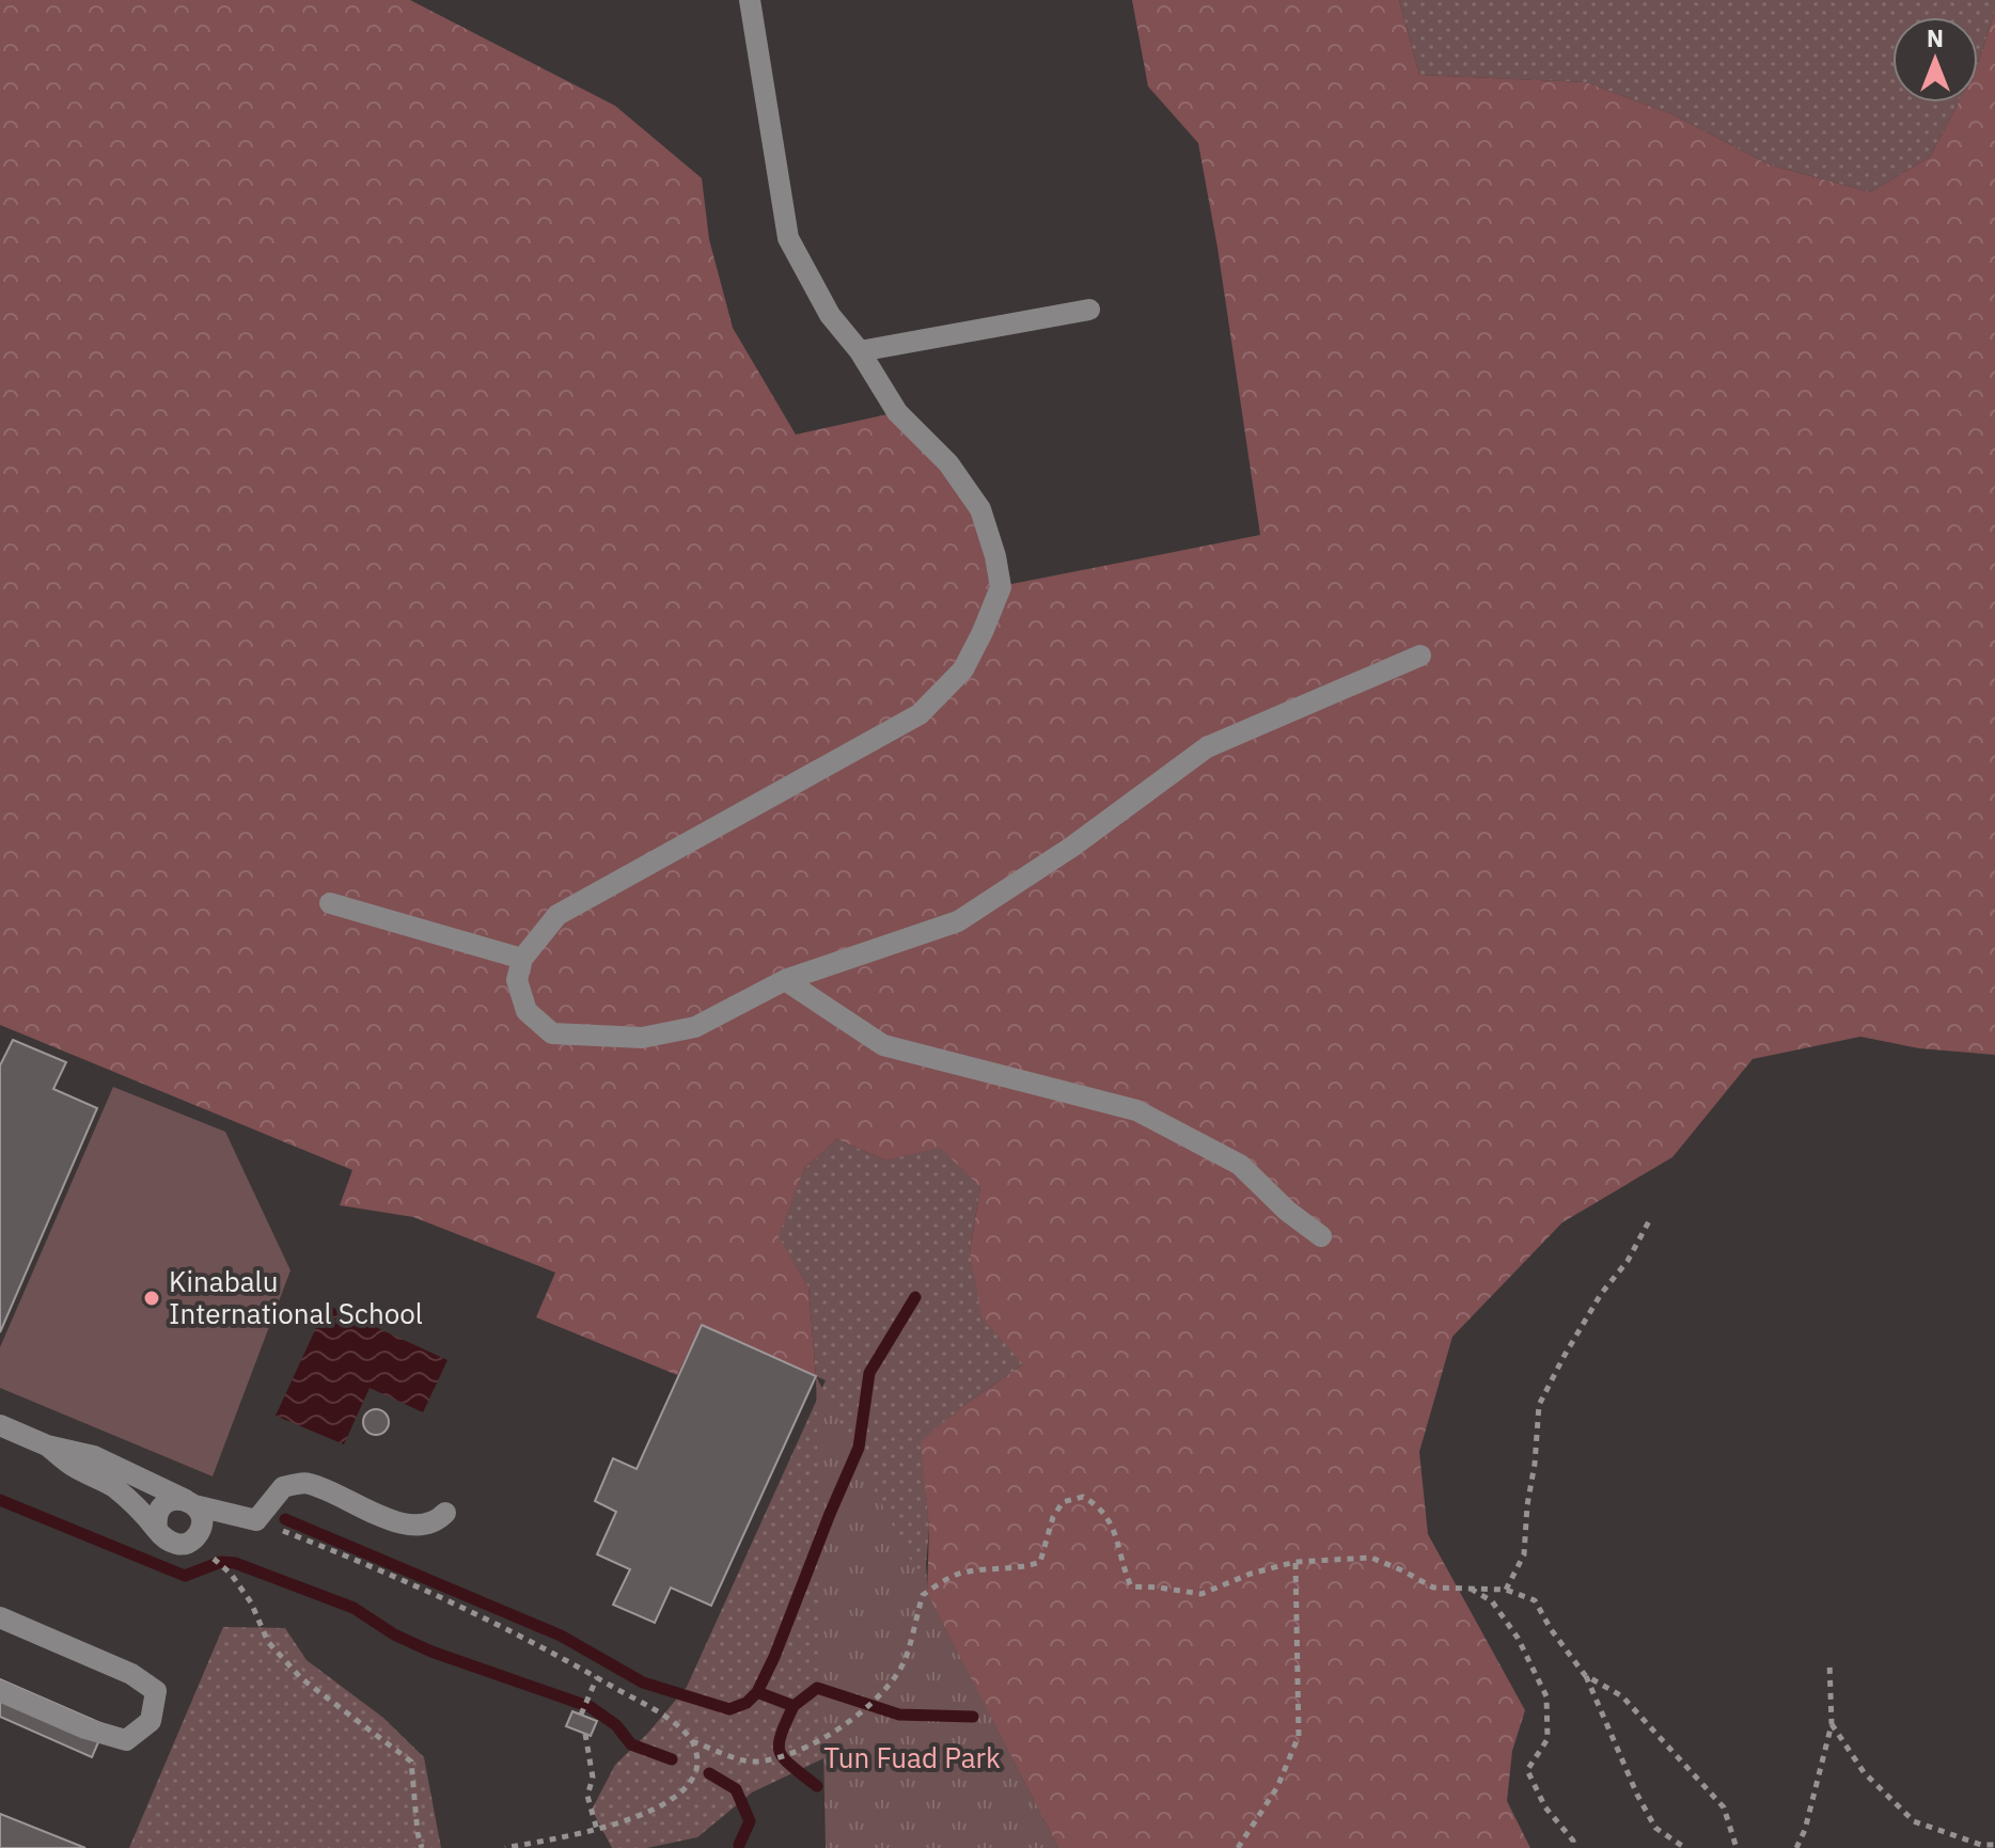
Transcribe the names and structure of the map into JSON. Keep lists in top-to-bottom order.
{
  "parks": ["Tun Fuad Park"],
  "places": ["Kinabalu International School"],
  "north": "top"
}
